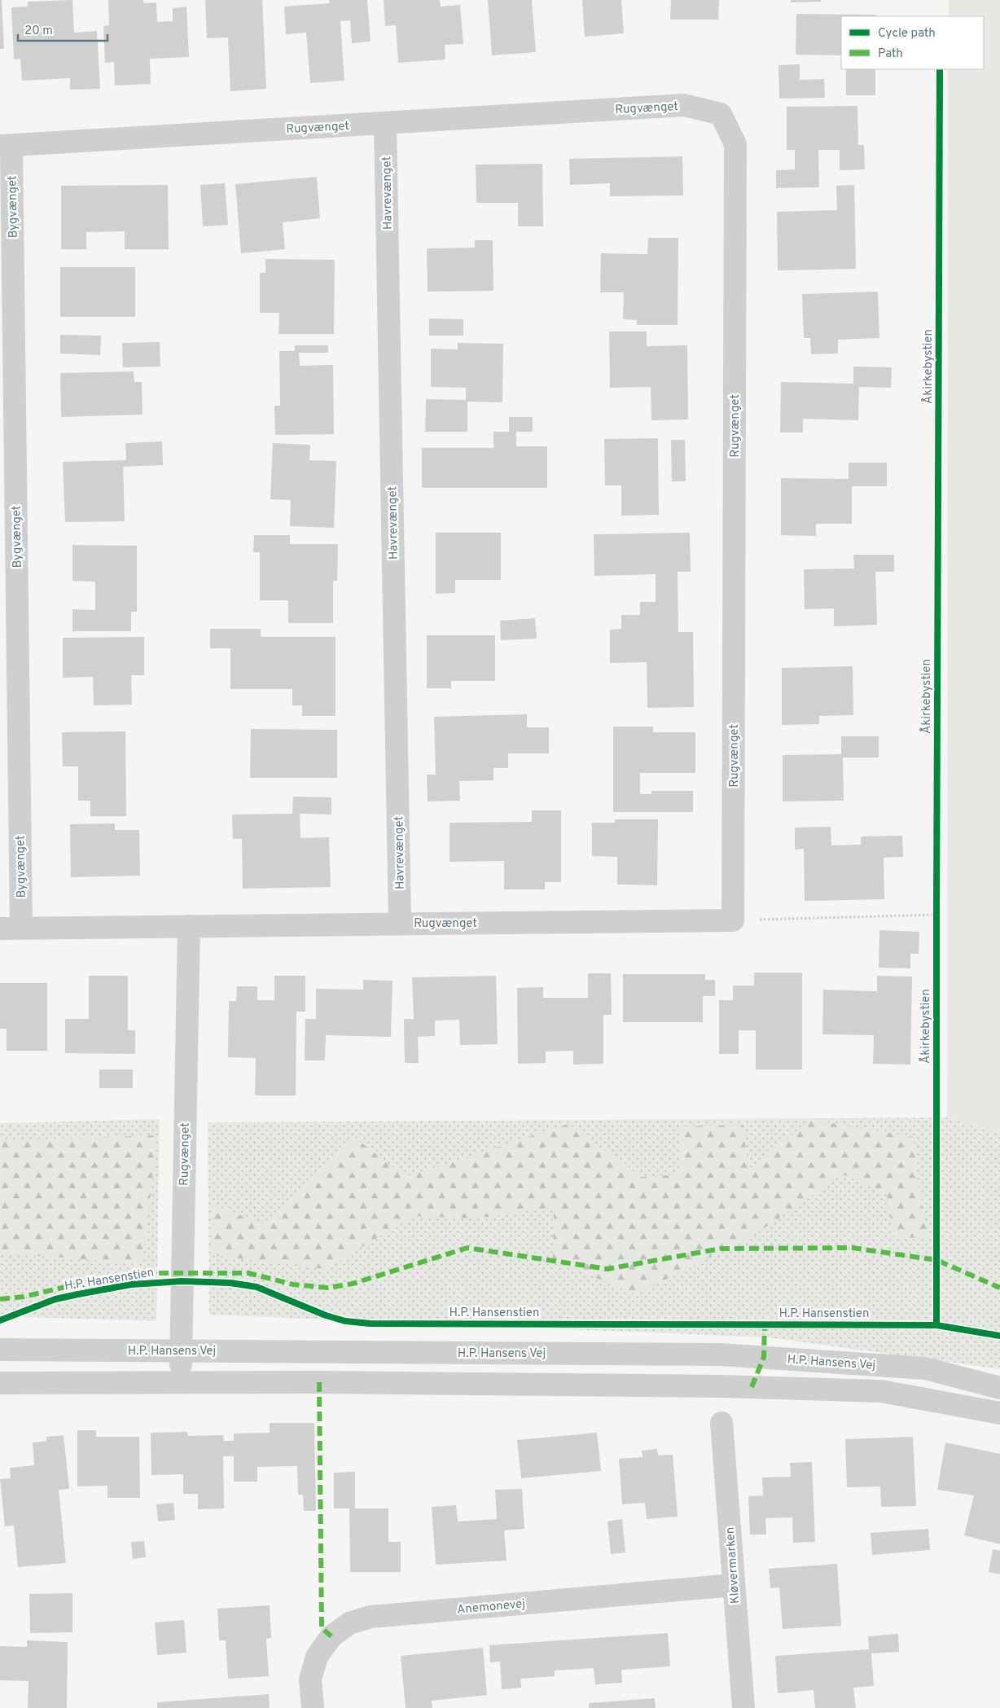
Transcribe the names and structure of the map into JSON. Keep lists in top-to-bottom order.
{
  "streets": {
    "street": [
      "Rugvænget",
      "Havrevænget",
      "Bygvænget",
      "H.P. Hansens Vej",
      "Kløvermarken",
      "Anemonevej"
    ],
    "cycle path": ["Åkirkebystien", "H.P. Hansenstien"]
  },
  "crossings": [
    ["Rugvænget", "Havrevænget"],
    ["Rugvænget", "Bygvænget"],
    ["Rugvænget", "H.P. Hansens Vej"],
    ["Kløvermarken", "Anemonevej"]
  ],
  "legend": ["Cycle path", "Path"],
  "scale_bar": "20 m"
}
